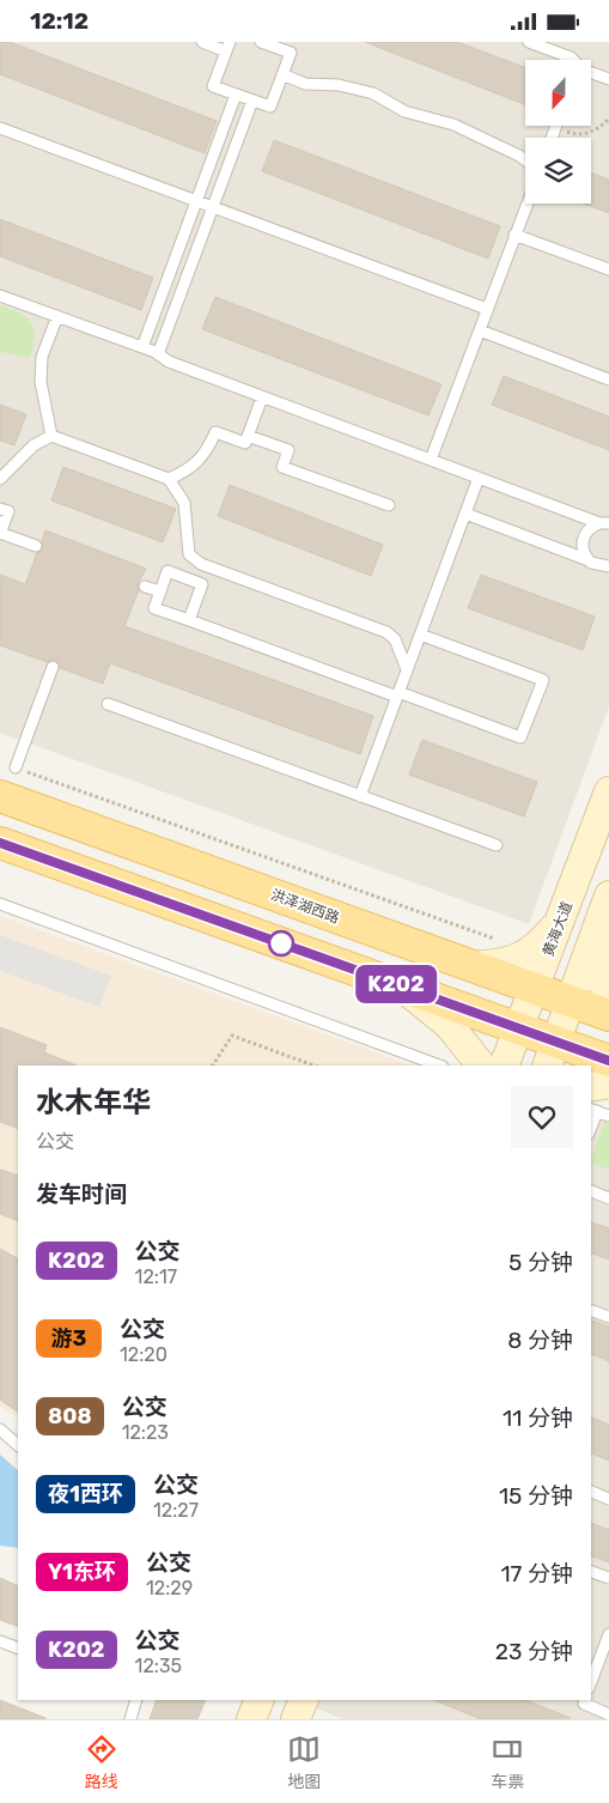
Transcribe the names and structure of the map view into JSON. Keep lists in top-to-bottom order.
{
  "streets": {
    "main road": ["洪泽湖西路"],
    "street": ["黄海大道"]
  },
  "crossings": [
    ["洪泽湖西路", "黄海大道"]
  ],
  "lines": ["bus line K202"],
  "north": "bottom",
  "page": {
    "status": "12:12",
    "on_map": "K202",
    "heading": [
      ["水木年华", "公交"],
      "发车时间"
    ],
    "list": [
      {
        "mark": "K202",
        "name": "公交",
        "note": "12:17",
        "value": "5 分钟"
      },
      {
        "mark": "游3",
        "name": "公交",
        "note": "12:20",
        "value": "8 分钟"
      },
      {
        "mark": "808",
        "name": "公交",
        "note": "12:23",
        "value": "11 分钟"
      },
      {
        "mark": "夜1西环",
        "name": "公交",
        "note": "12:27",
        "value": "15 分钟"
      },
      {
        "mark": "Y1东环",
        "name": "公交",
        "note": "12:29",
        "value": "17 分钟"
      },
      {
        "mark": "K202",
        "name": "公交",
        "note": "12:35",
        "value": "23 分钟"
      }
    ],
    "tabs": ["路线", "地图", "车票"]
  }
}
